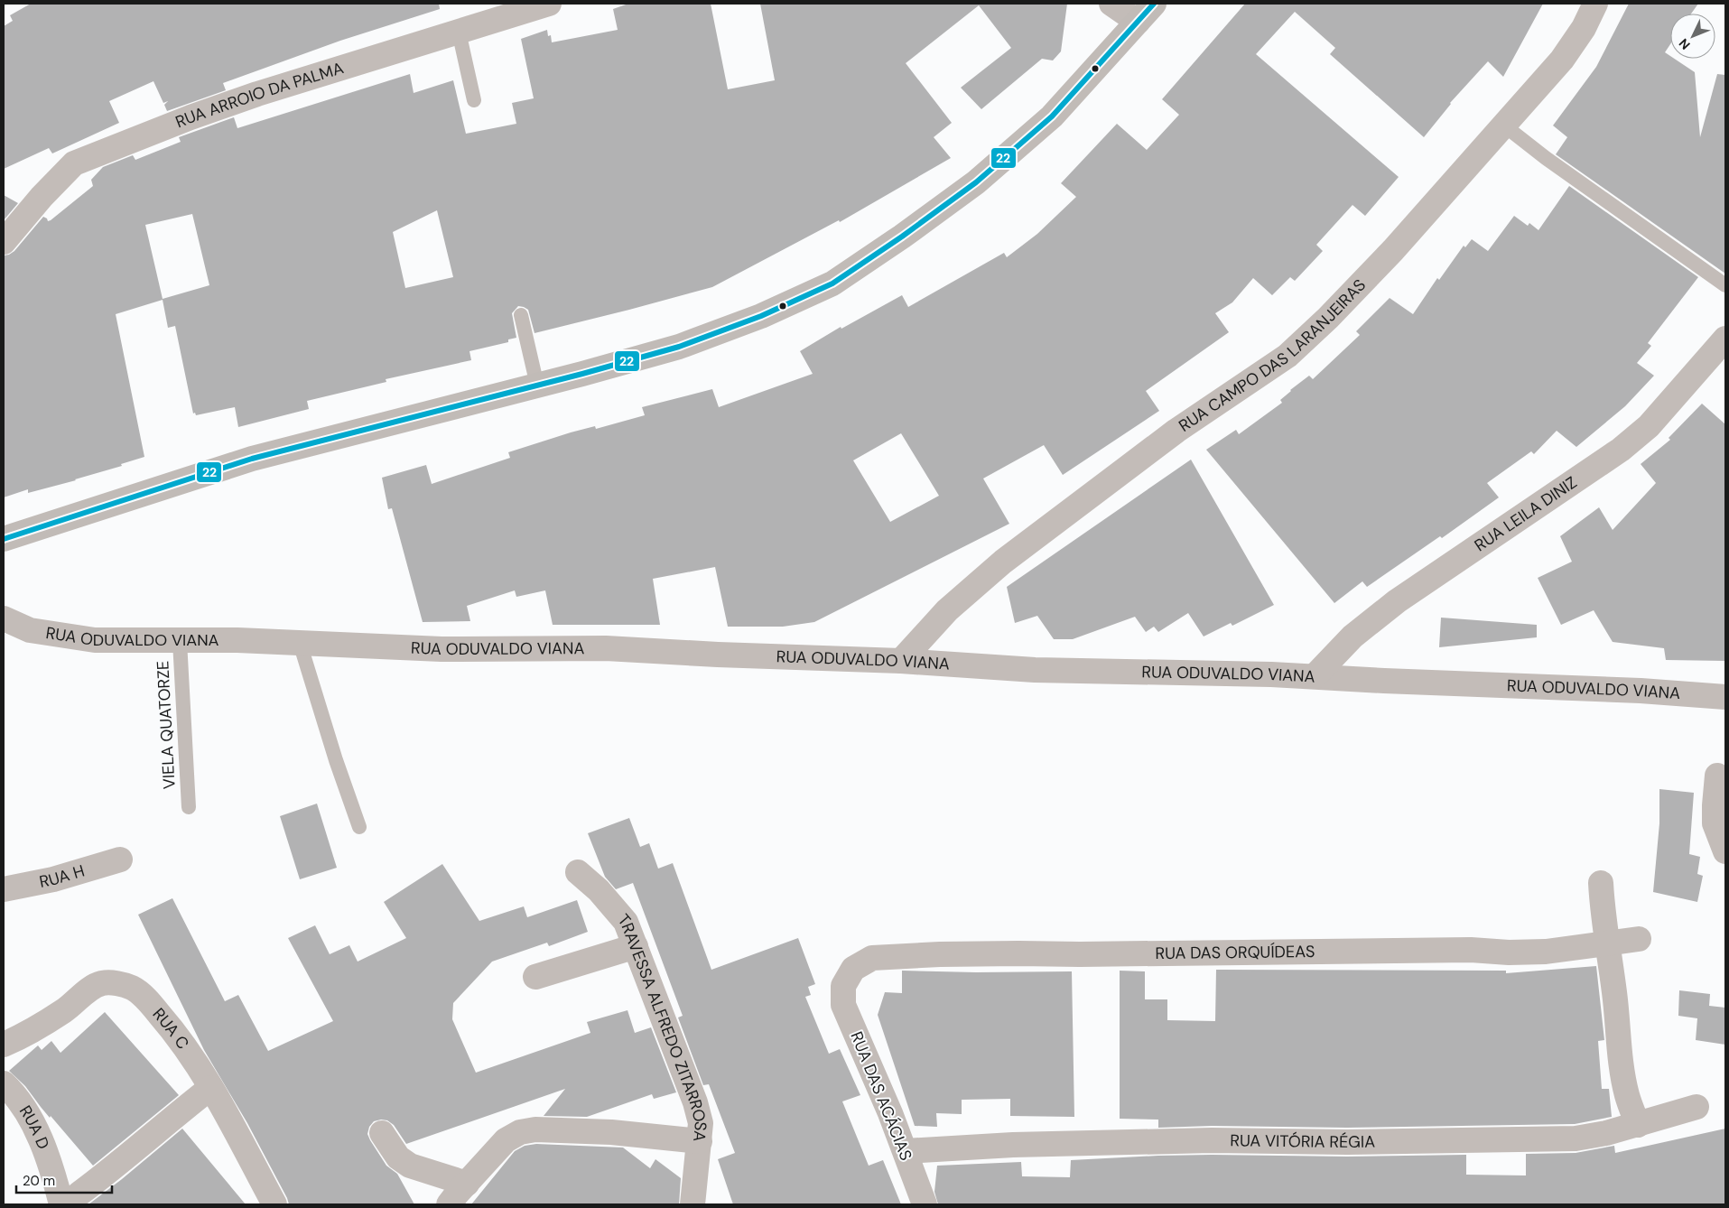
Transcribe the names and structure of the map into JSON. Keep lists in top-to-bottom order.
{
  "streets": {
    "street": [
      "RUA ARROIO DA PALMA",
      "RUA CAMPO DAS LARANJEIRAS",
      "RUA LEILA DINIZ",
      "RUA ODUVALDO VIANA",
      "RUA H",
      "RUA DAS ORQUÍDEAS",
      "RUA C",
      "TRAVESSA ALFREDO ZITARROSA",
      "RUA DAS ACÁCIAS",
      "RUA D",
      "RUA VITÓRIA RÉGIA"
    ],
    "lane": ["VIELA QUATORZE"]
  },
  "crossings": [
    ["RUA CAMPO DAS LARANJEIRAS", "RUA ODUVALDO VIANA"],
    ["RUA LEILA DINIZ", "RUA ODUVALDO VIANA"],
    ["RUA ODUVALDO VIANA", "VIELA QUATORZE"],
    ["RUA DAS ORQUÍDEAS", "RUA DAS ACÁCIAS"],
    ["RUA DAS ACÁCIAS", "RUA VITÓRIA RÉGIA"]
  ],
  "lines": ["transit line 22"],
  "scale_bar": "20 m",
  "north": "bottom left"
}
